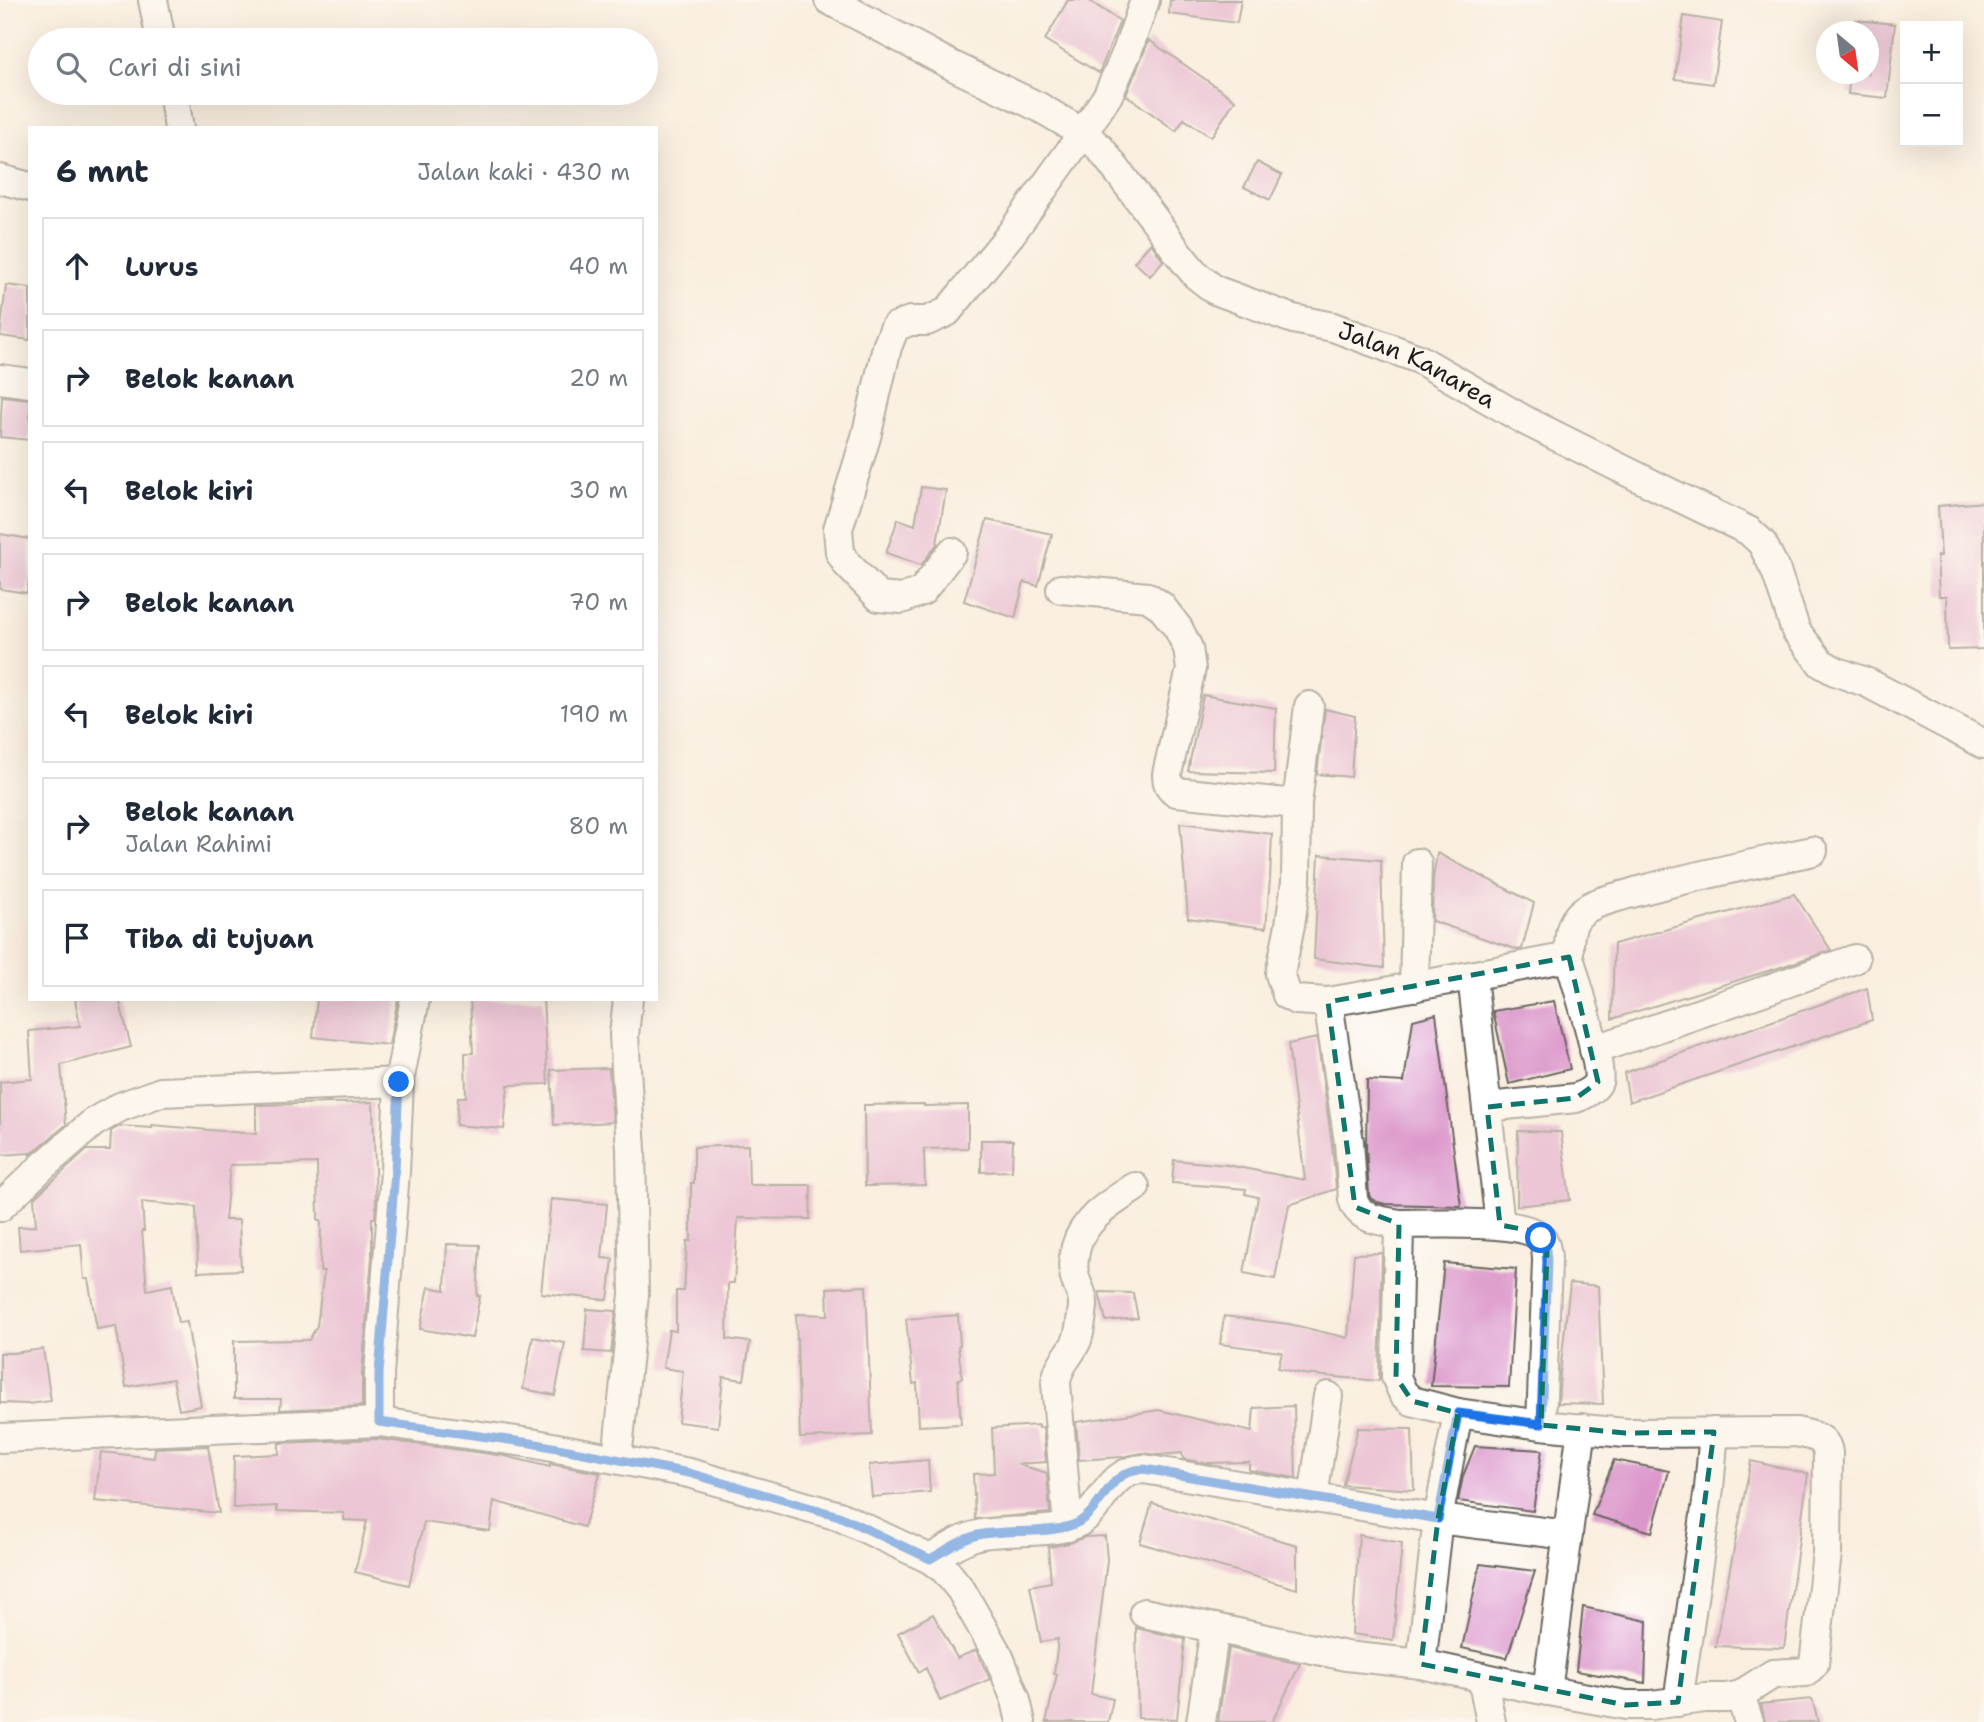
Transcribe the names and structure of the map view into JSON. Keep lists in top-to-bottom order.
{
  "streets": {
    "street": ["Jalan Kanarea"]
  },
  "north": "bottom right",
  "page": {
    "map_buttons": ["+", "−"],
    "search": "Cari di sini",
    "heading": ["6 mnt", "Jalan kaki · 430 m"],
    "list": [
      ["Lurus", "40 m"],
      ["Belok kanan", "20 m"],
      ["Belok kiri", "30 m"],
      ["Belok kanan", "70 m"],
      ["Belok kiri", "190 m"],
      ["Belok kanan", "Jalan Rahimi", "80 m"],
      "Tiba di tujuan"
    ]
  }
}
